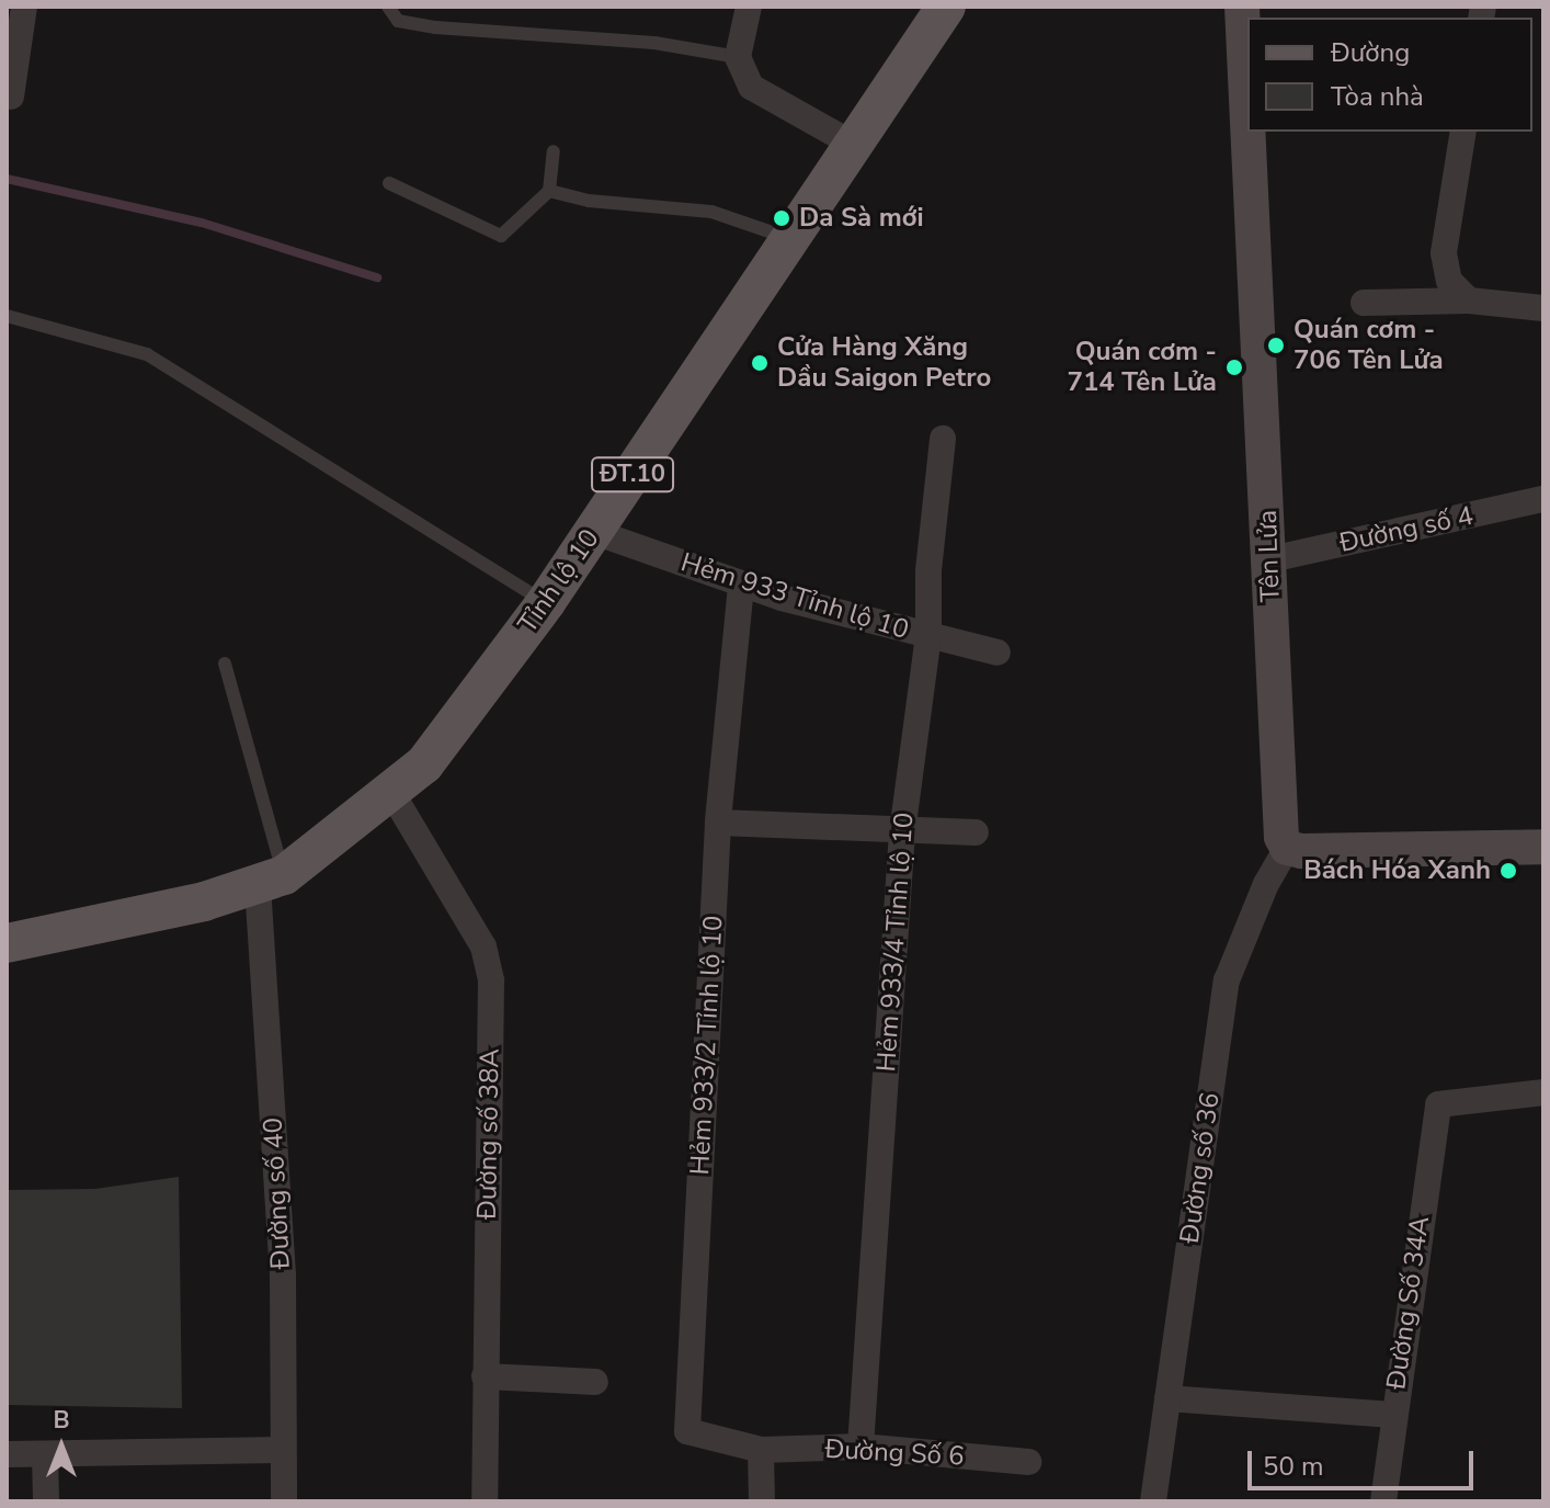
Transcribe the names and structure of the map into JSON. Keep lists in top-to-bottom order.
{
  "streets": {
    "main road": ["ĐT.10", "Tỉnh lộ 10"],
    "street": [
      "Đường số 4",
      "Tên Lửa",
      "Hẻm 933 Tỉnh lộ 10",
      "Hẻm 933/4 Tỉnh lộ 10",
      "Hẻm 933/2 Tỉnh lộ 10",
      "Đường số 38A",
      "Đường số 36",
      "Đường số 40",
      "Đường Số 34A",
      "Đường Số 6"
    ]
  },
  "crossings": [
    ["Đường số 4", "Tên Lửa"],
    ["Tên Lửa", "Đường số 36"],
    ["Tỉnh lộ 10", "Hẻm 933 Tỉnh lộ 10"],
    ["Tỉnh lộ 10", "Đường số 38A"],
    ["Tỉnh lộ 10", "Đường số 40"],
    ["Hẻm 933 Tỉnh lộ 10", "Hẻm 933/4 Tỉnh lộ 10"],
    ["Hẻm 933 Tỉnh lộ 10", "Hẻm 933/2 Tỉnh lộ 10"],
    ["Hẻm 933/4 Tỉnh lộ 10", "Đường Số 6"],
    ["Hẻm 933/2 Tỉnh lộ 10", "Đường Số 6"]
  ],
  "places": [
    "Da Sà mới",
    "Quán cơm - 706 Tên Lửa",
    "Cửa Hàng Xăng Dầu Saigon Petro",
    "Quán cơm - 714 Tên Lửa",
    "Bách Hóa Xanh"
  ],
  "legend": ["Đường", "Tòa nhà"],
  "scale_bar": "50 m",
  "north": "top"
}
